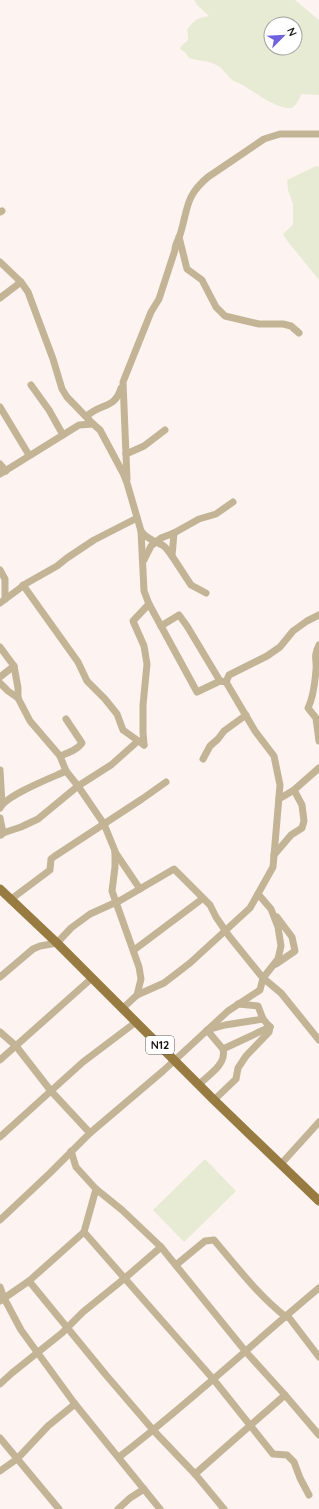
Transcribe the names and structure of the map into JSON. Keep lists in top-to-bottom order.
{
  "streets": {
    "main road": ["N12"]
  },
  "north": "top right"
}
